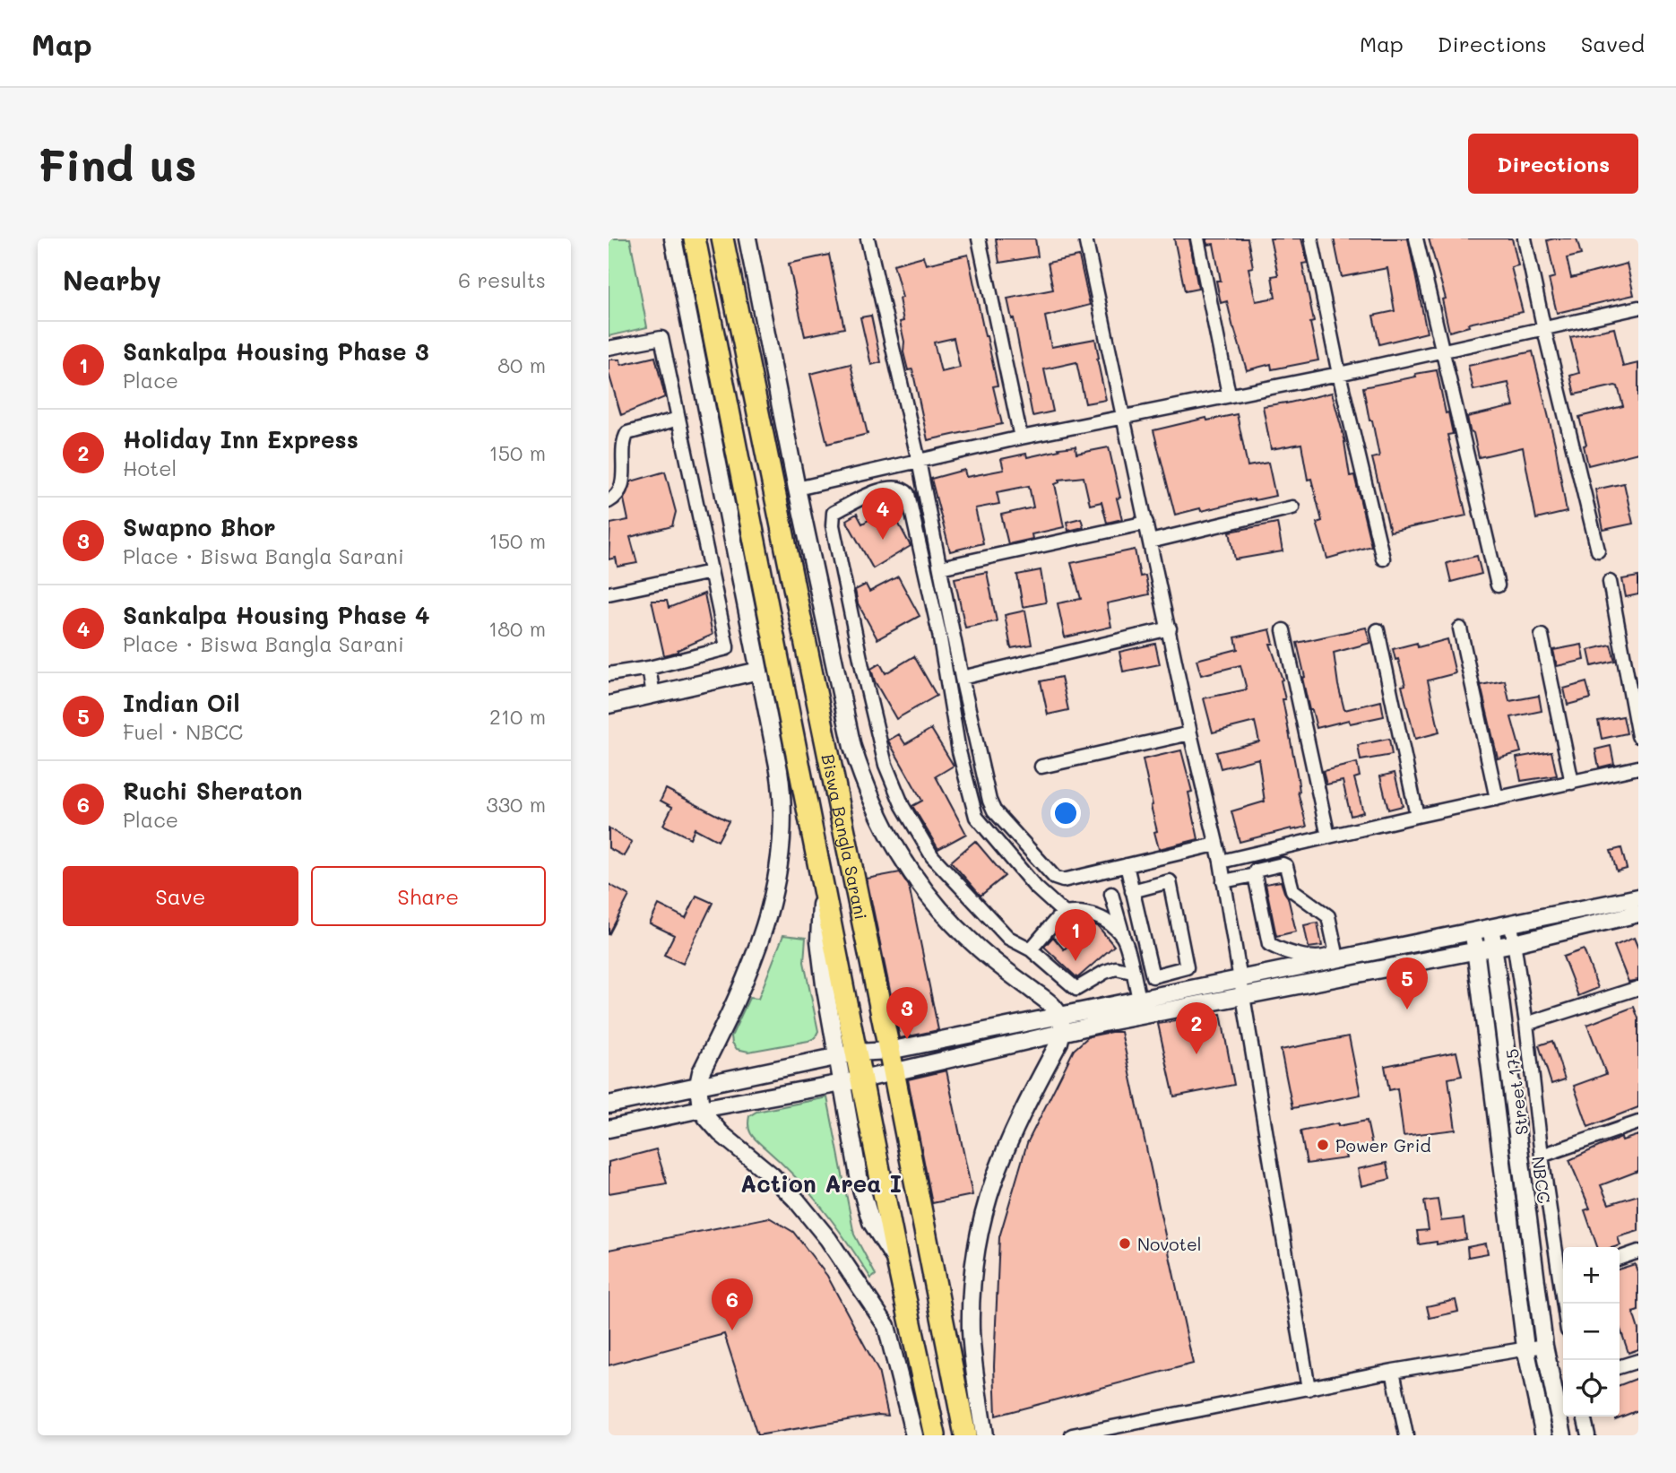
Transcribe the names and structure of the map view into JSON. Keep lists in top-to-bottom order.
{
  "streets": {
    "main road": ["Biswa Bangla Sarani"],
    "street": ["Street 175", "NBCC"]
  },
  "districts": ["Action Area I"],
  "places": ["Power Grid", "Novotel"],
  "page": {
    "header": "Map",
    "nav": ["Map", "Directions", "Saved"],
    "buttons": [
      "Directions",
      ["Save", "Share"]
    ],
    "title": "Find us",
    "heading": ["Nearby", "6 results"],
    "list": [
      {
        "mark": "1",
        "name": "Sankalpa Housing Phase 3",
        "note": "Place",
        "value": "80 m"
      },
      {
        "mark": "2",
        "name": "Holiday Inn Express",
        "note": "Hotel",
        "value": "150 m"
      },
      {
        "mark": "3",
        "name": "Swapno Bhor",
        "note": "Place · Biswa Bangla Sarani",
        "value": "150 m"
      },
      {
        "mark": "4",
        "name": "Sankalpa Housing Phase 4",
        "note": "Place · Biswa Bangla Sarani",
        "value": "180 m"
      },
      {
        "mark": "5",
        "name": "Indian Oil",
        "note": "Fuel · NBCC",
        "value": "210 m"
      },
      {
        "mark": "6",
        "name": "Ruchi Sheraton",
        "note": "Place",
        "value": "330 m"
      }
    ],
    "pins": [
      "4",
      "1",
      "5",
      "3",
      "2",
      "6"
    ],
    "map_buttons": ["+", "−"]
  }
}
